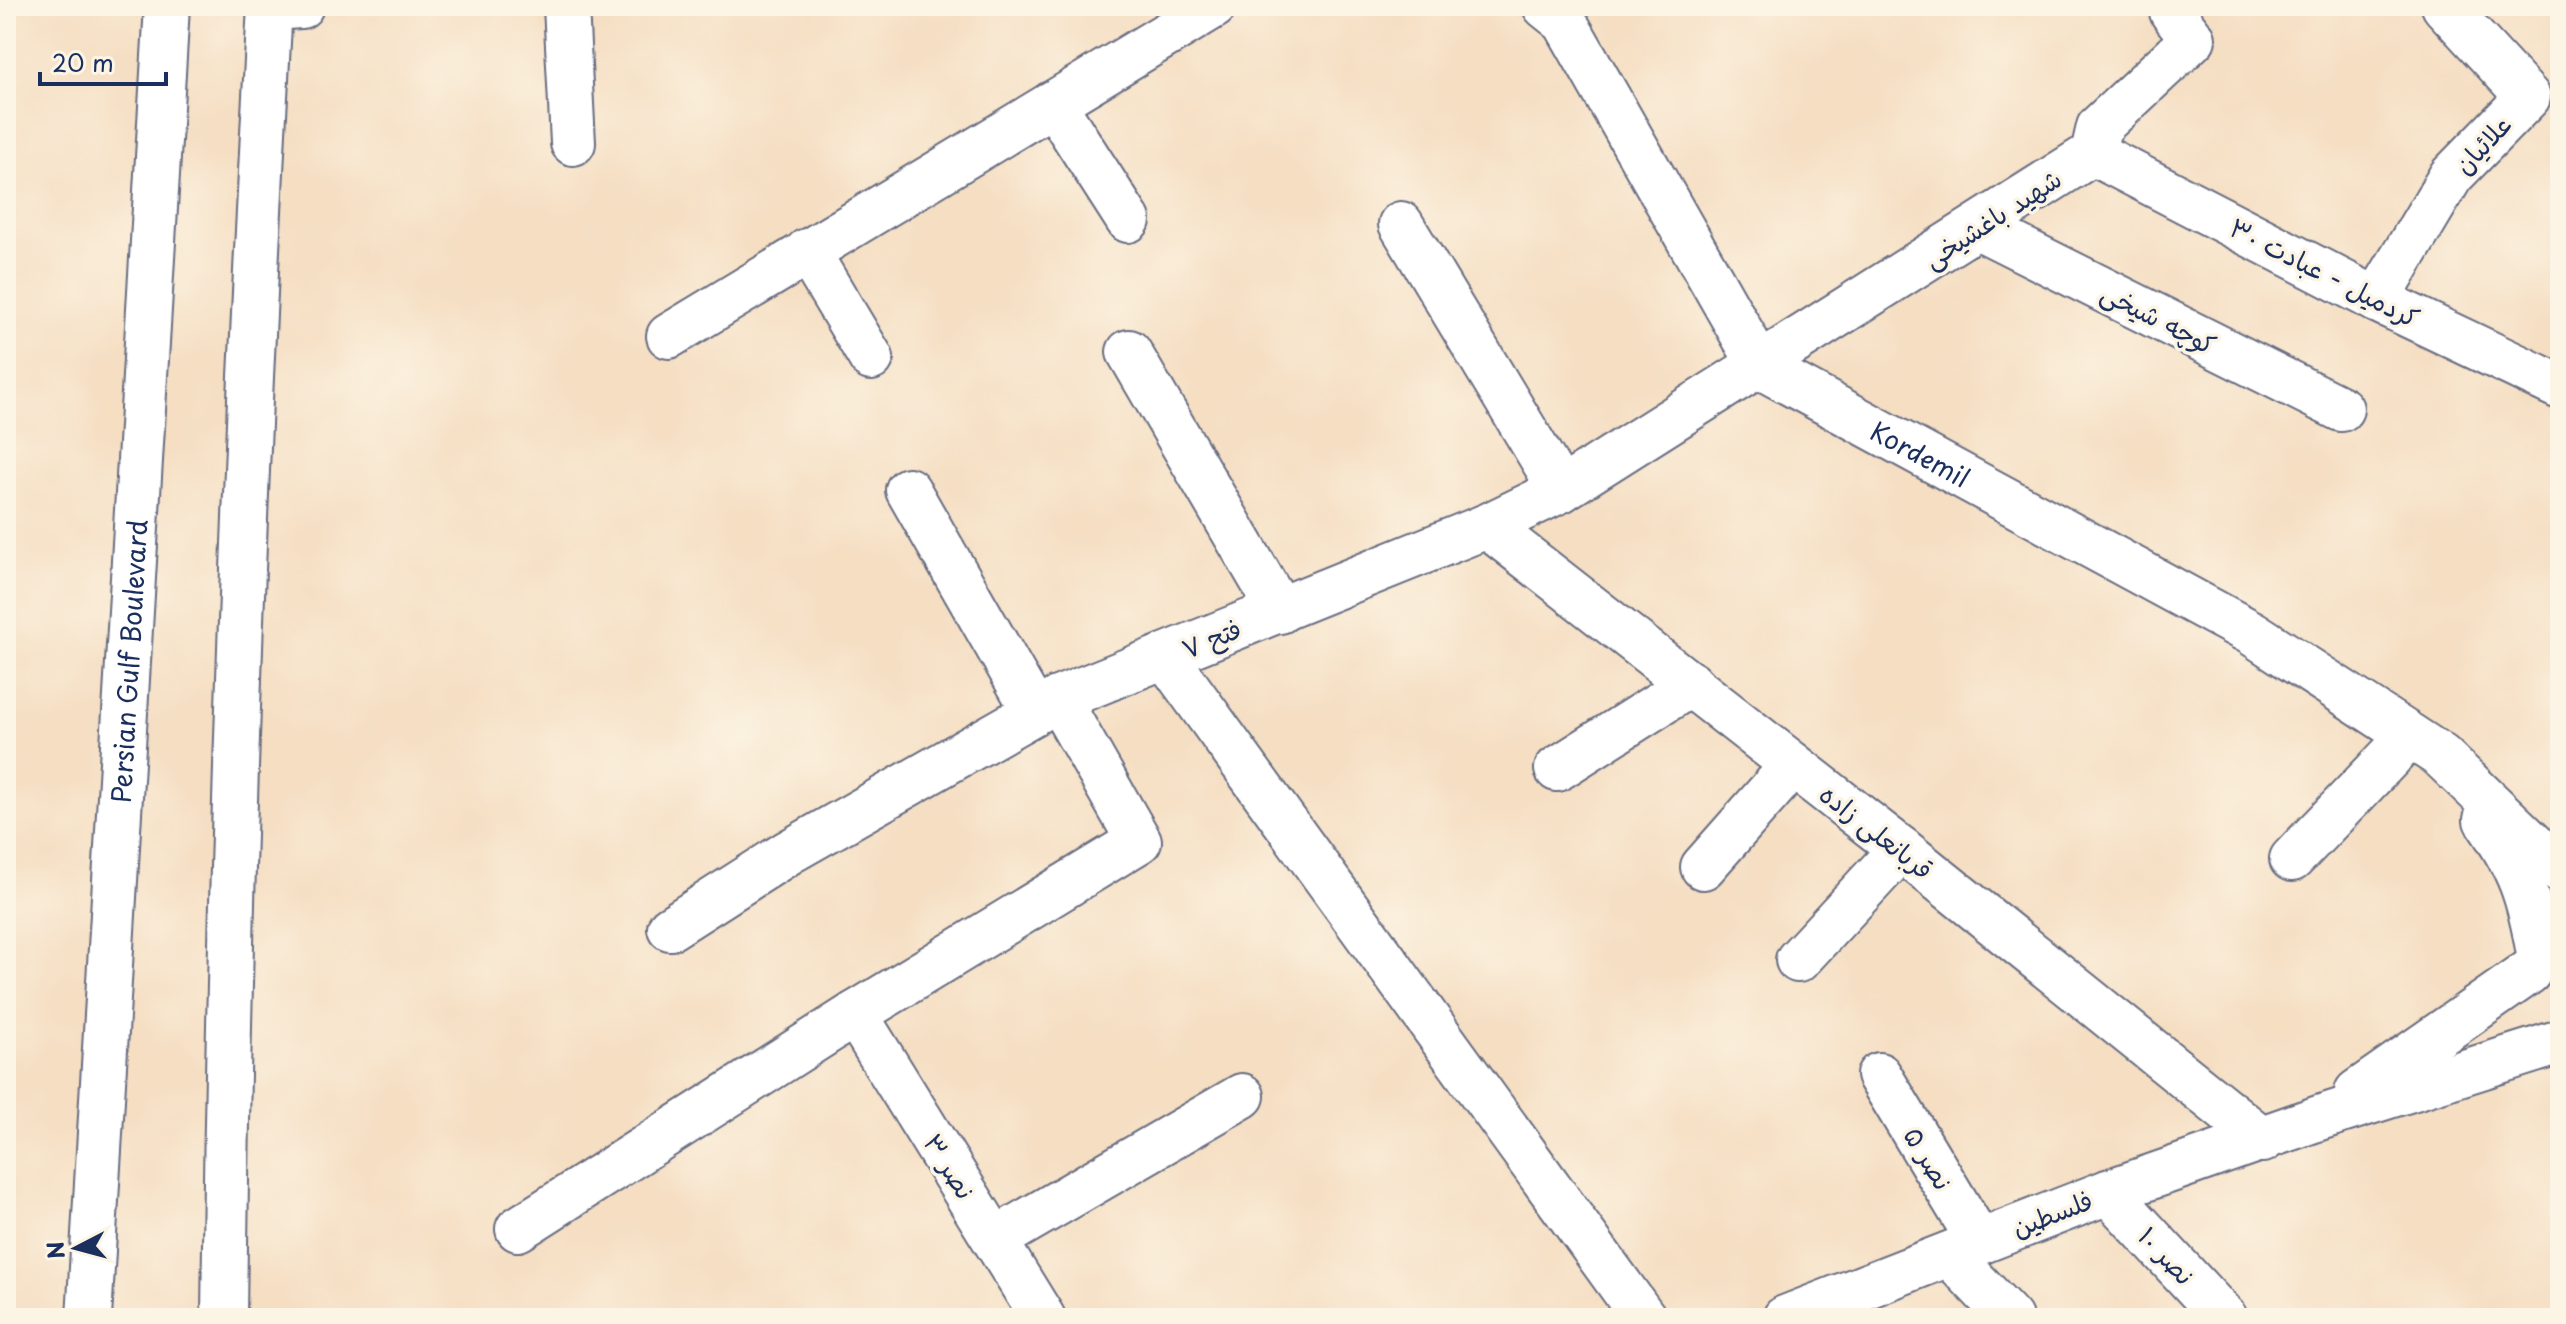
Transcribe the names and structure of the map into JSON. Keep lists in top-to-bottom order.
{
  "streets": {
    "main road": [
      "علائیان",
      "شهید باغشیخی",
      "کردمیل - عبادت ۳۰",
      "کوچه شیخی",
      "Kordemil",
      "فتح ۷",
      "Persian Gulf Boulevard",
      "قربانعلی زاده",
      "نصر ۵",
      "نصر ۳",
      "فلسطین",
      "نصر ۱۰"
    ]
  },
  "crossings": [
    ["علائیان", "کردمیل - عبادت ۳۰"],
    ["شهید باغشیخی", "کردمیل - عبادت ۳۰"],
    ["شهید باغشیخی", "کوچه شیخی"],
    ["شهید باغشیخی", "Kordemil"],
    ["شهید باغشیخی", "فتح ۷"],
    ["Kordemil", "فتح ۷"],
    ["فتح ۷", "قربانعلی زاده"],
    ["قربانعلی زاده", "فلسطین"],
    ["نصر ۵", "فلسطین"],
    ["فلسطین", "نصر ۱۰"]
  ],
  "scale_bar": "20 m",
  "north": "left"
}
